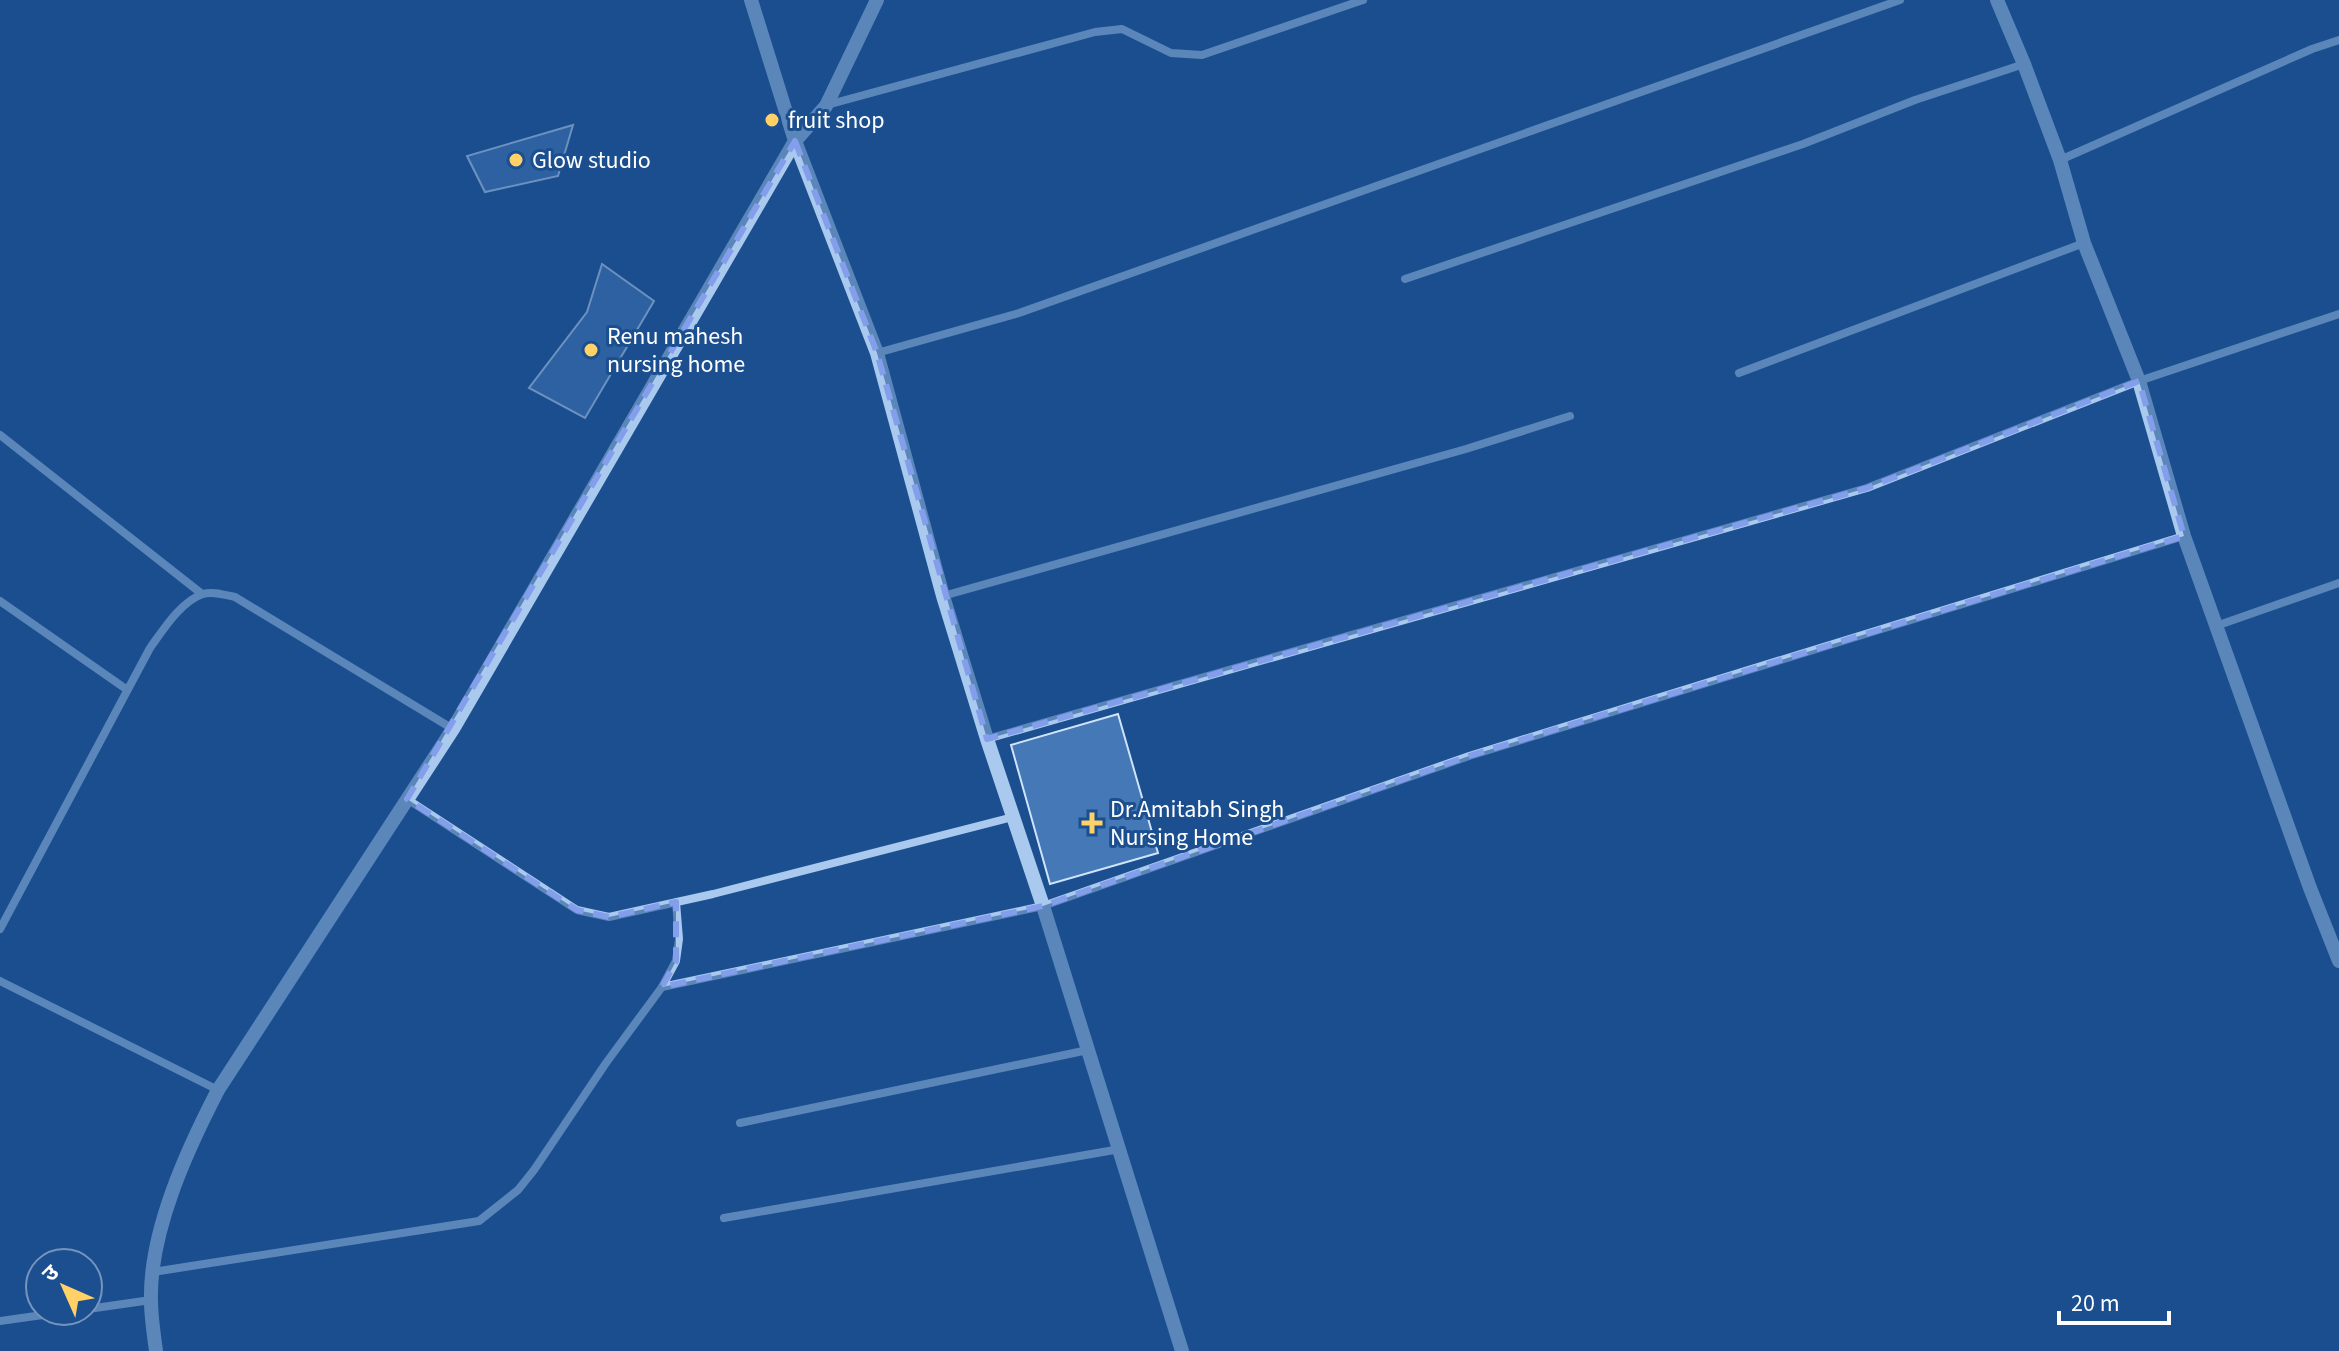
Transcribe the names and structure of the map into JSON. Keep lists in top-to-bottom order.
{
  "places": {
    "other": ["fruit shop", "Glow studio", "Renu mahesh nursing home"],
    "health": ["Dr.Amitabh Singh Nursing Home"]
  },
  "scale_bar": "20 m",
  "north": "top left"
}
